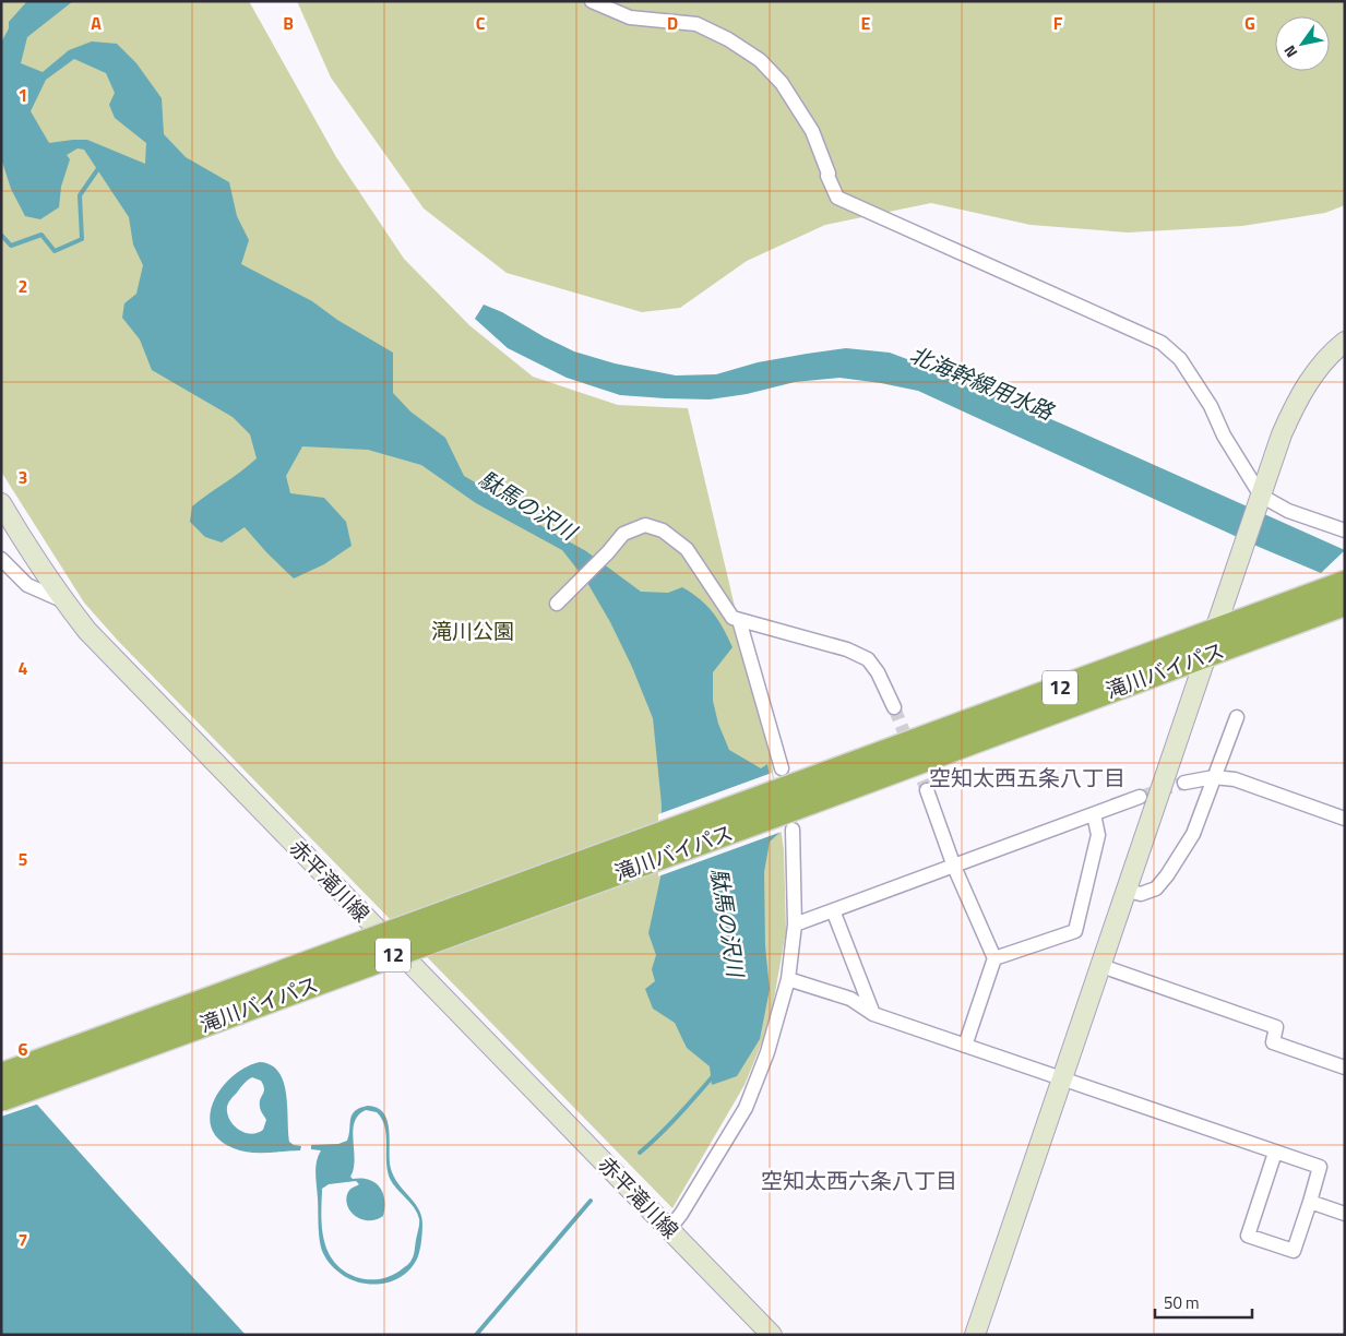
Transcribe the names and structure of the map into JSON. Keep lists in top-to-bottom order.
{
  "streets": {
    "highway": ["滝川バイパス", "12"],
    "main road": ["赤平滝川線"]
  },
  "districts": ["空知太西五条八丁目", "空知太西六条八丁目"],
  "water": ["北海幹線用水路", "駄馬の沢川"],
  "parks": ["滝川公園"],
  "scale_bar": "50 m",
  "north": "bottom left",
  "grid": {
    "columns": [
      "A",
      "B",
      "C",
      "D",
      "E",
      "F",
      "G"
    ],
    "rows": [
      "1",
      "2",
      "3",
      "4",
      "5",
      "6",
      "7"
    ]
  }
}
